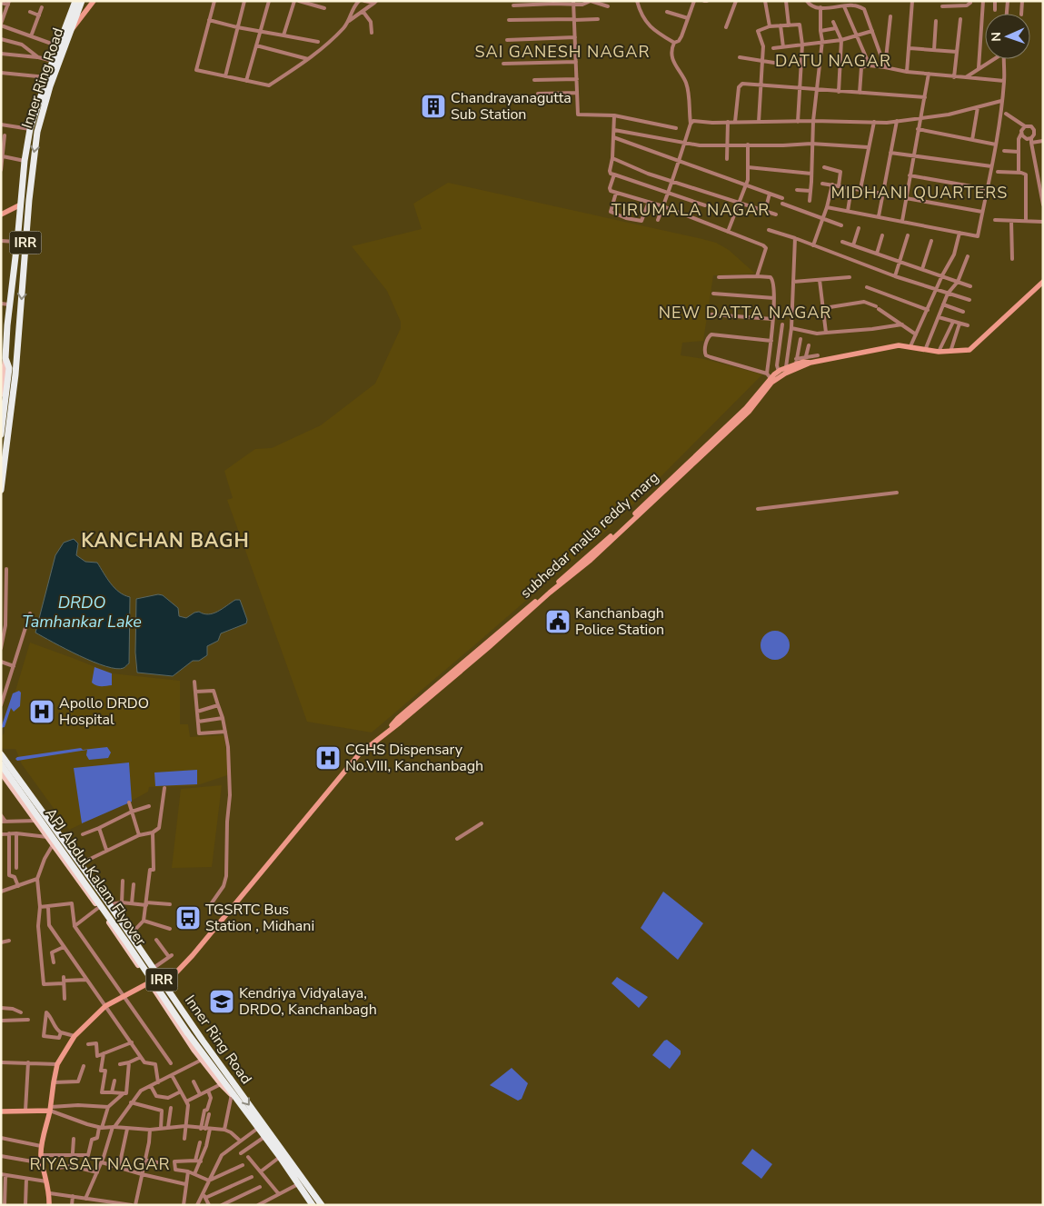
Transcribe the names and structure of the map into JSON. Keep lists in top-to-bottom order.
{
  "streets": {
    "highway": ["Inner Ring Road", "IRR", "APJ Abdul Kalam Flyover"],
    "main road": ["subhedar malla reddy marg"]
  },
  "crossings": [
    ["Inner Ring Road", "subhedar malla reddy marg"],
    ["Inner Ring Road", "APJ Abdul Kalam Flyover"]
  ],
  "districts": [
    "SAI GANESH NAGAR",
    "DATU NAGAR",
    "MIDHANI QUARTERS",
    "TIRUMALA NAGAR",
    "NEW DATTA NAGAR",
    "KANCHAN BAGH",
    "RIYASAT NAGAR"
  ],
  "water": ["DRDO Tamhankar Lake"],
  "places": {
    "building": ["Chandrayanagutta Sub Station"],
    "public building": ["Kanchanbagh Police Station"],
    "hospital": ["Apollo DRDO Hospital", "CGHS Dispensary No.VIII, Kanchanbagh"],
    "bus stop": ["TGSRTC Bus Station , Midhani"],
    "school or university": ["Kendriya Vidyalaya, DRDO, Kanchanbagh"]
  },
  "north": "left"
}
